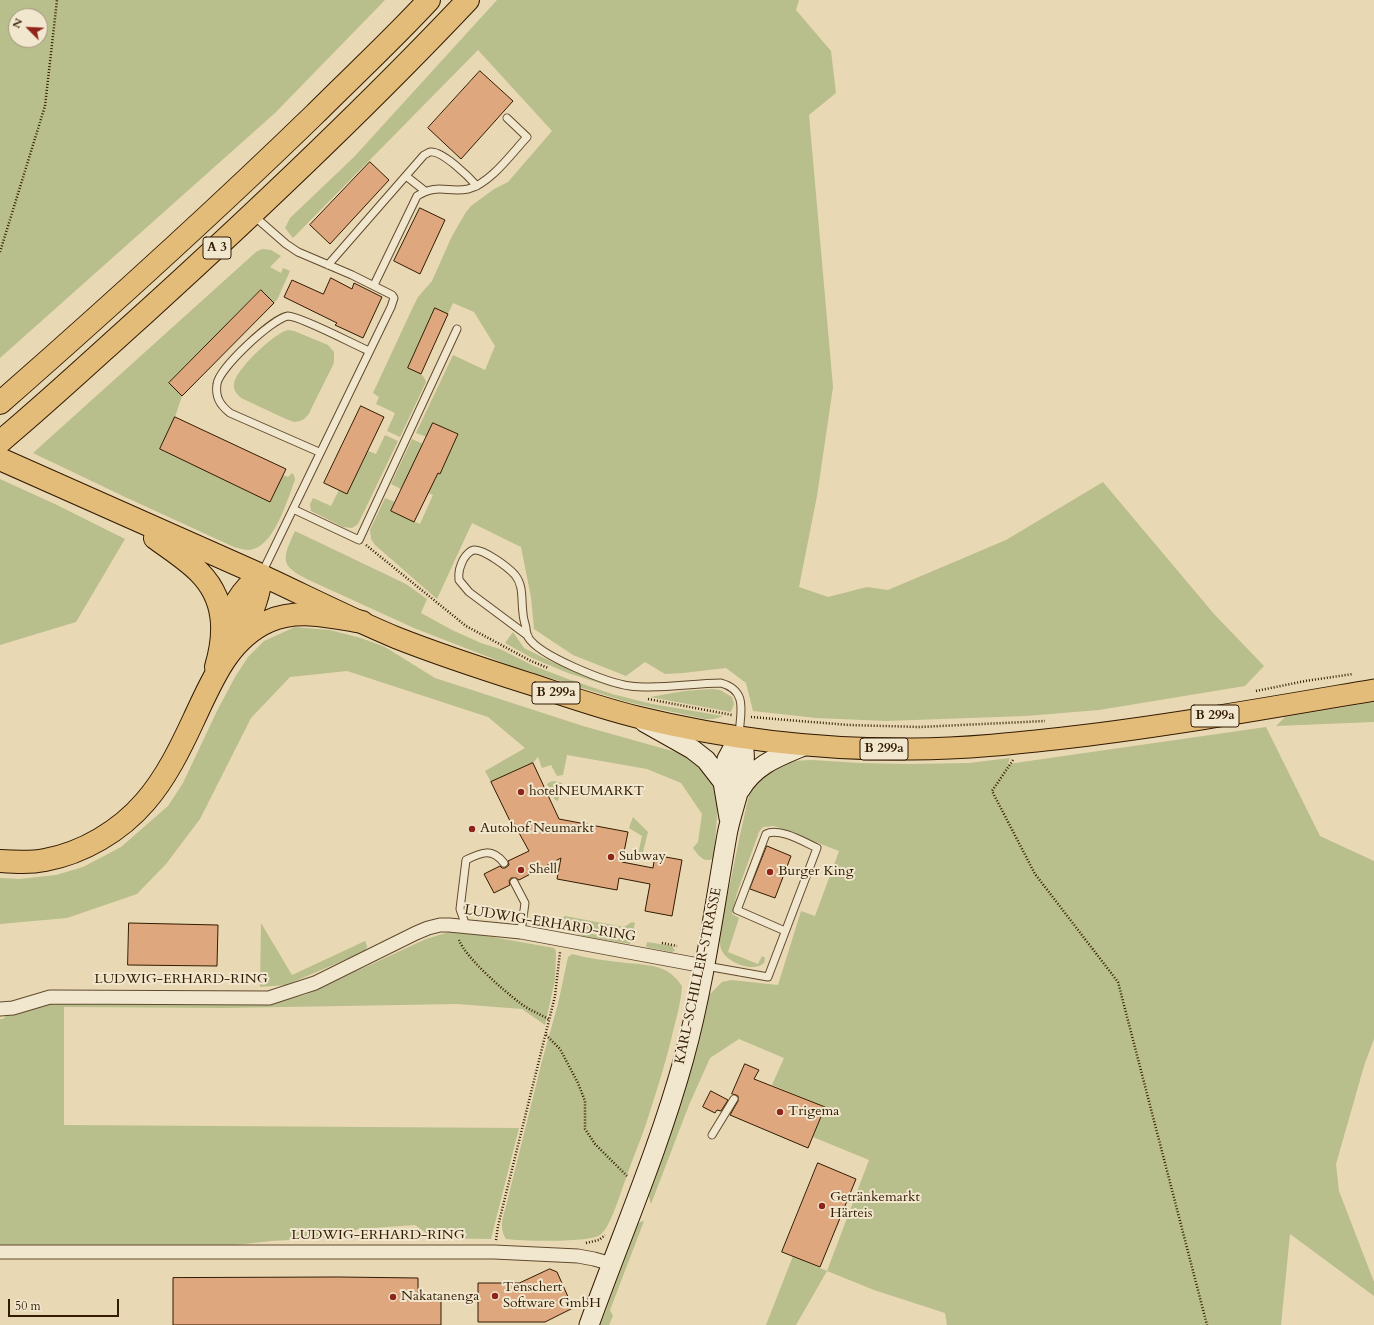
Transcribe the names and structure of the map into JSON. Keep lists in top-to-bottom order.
{
  "streets": {
    "highway": ["A 3"],
    "main road": ["B 299a"],
    "street": ["LUDWIG-ERHARD-RING", "KARL-SCHILLER-STRASSE"]
  },
  "crossings": [
    ["B 299a", "KARL-SCHILLER-STRASSE"],
    ["LUDWIG-ERHARD-RING", "KARL-SCHILLER-STRASSE"]
  ],
  "places": [
    "hotelNEUMARKT",
    "Autohof Neumarkt",
    "Subway",
    "Shell",
    "Burger King",
    "Trigema",
    "Getränkemarkt Härteis",
    "Tenschert Software GmbH",
    "Nakatanenga"
  ],
  "scale_bar": "50 m",
  "north": "top left"
}
